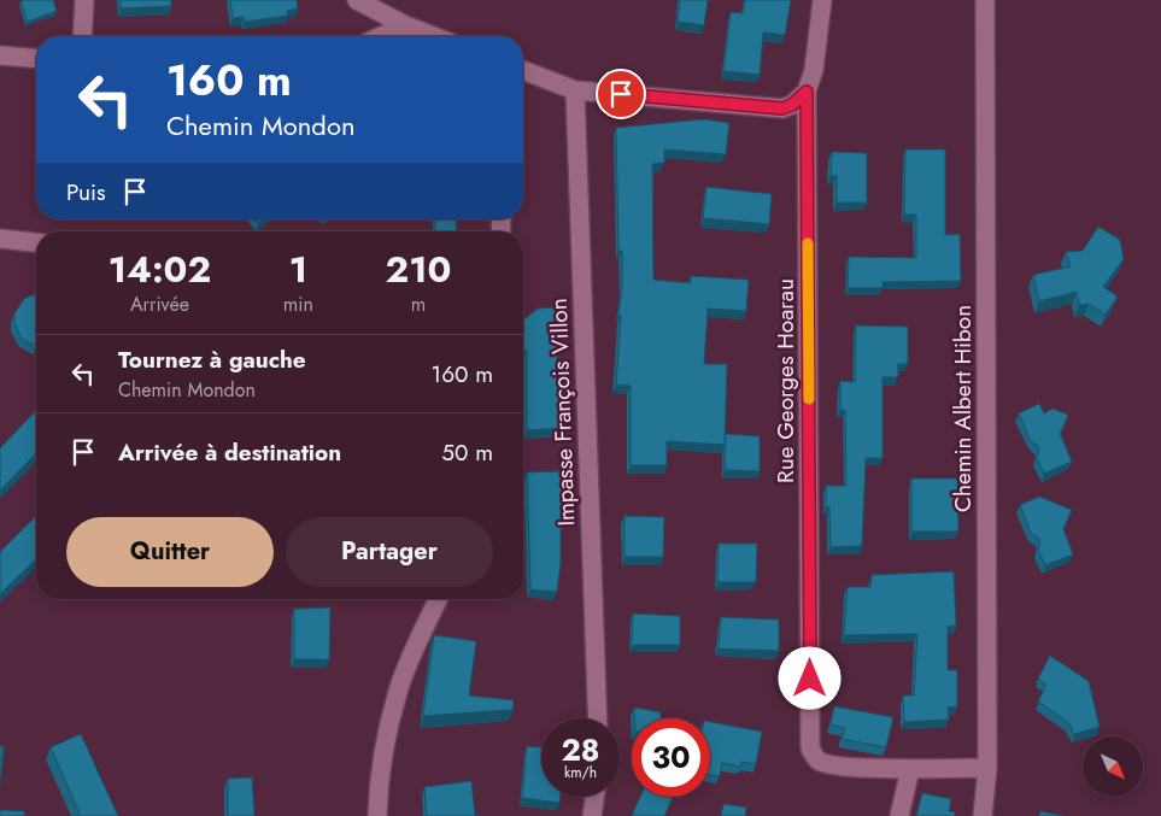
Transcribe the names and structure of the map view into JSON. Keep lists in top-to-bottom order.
{
  "streets": {
    "street": ["Rue Georges Hoarau", "Chemin Albert Hibon", "Impasse François Villon"]
  },
  "north": "bottom right",
  "page": {
    "turn": ["160 m", "Chemin Mondon"],
    "then": "Puis",
    "eta": [
      "14:02",
      "Arrivée",
      "1",
      "min",
      "210",
      "m"
    ],
    "list": [
      {
        "name": "Tournez à gauche",
        "note": "Chemin Mondon",
        "value": "160 m"
      },
      {
        "name": "Arrivée à destination",
        "value": "50 m"
      }
    ],
    "buttons": ["Quitter", "Partager"],
    "speed": "28 km/h",
    "limit": "30"
  }
}
